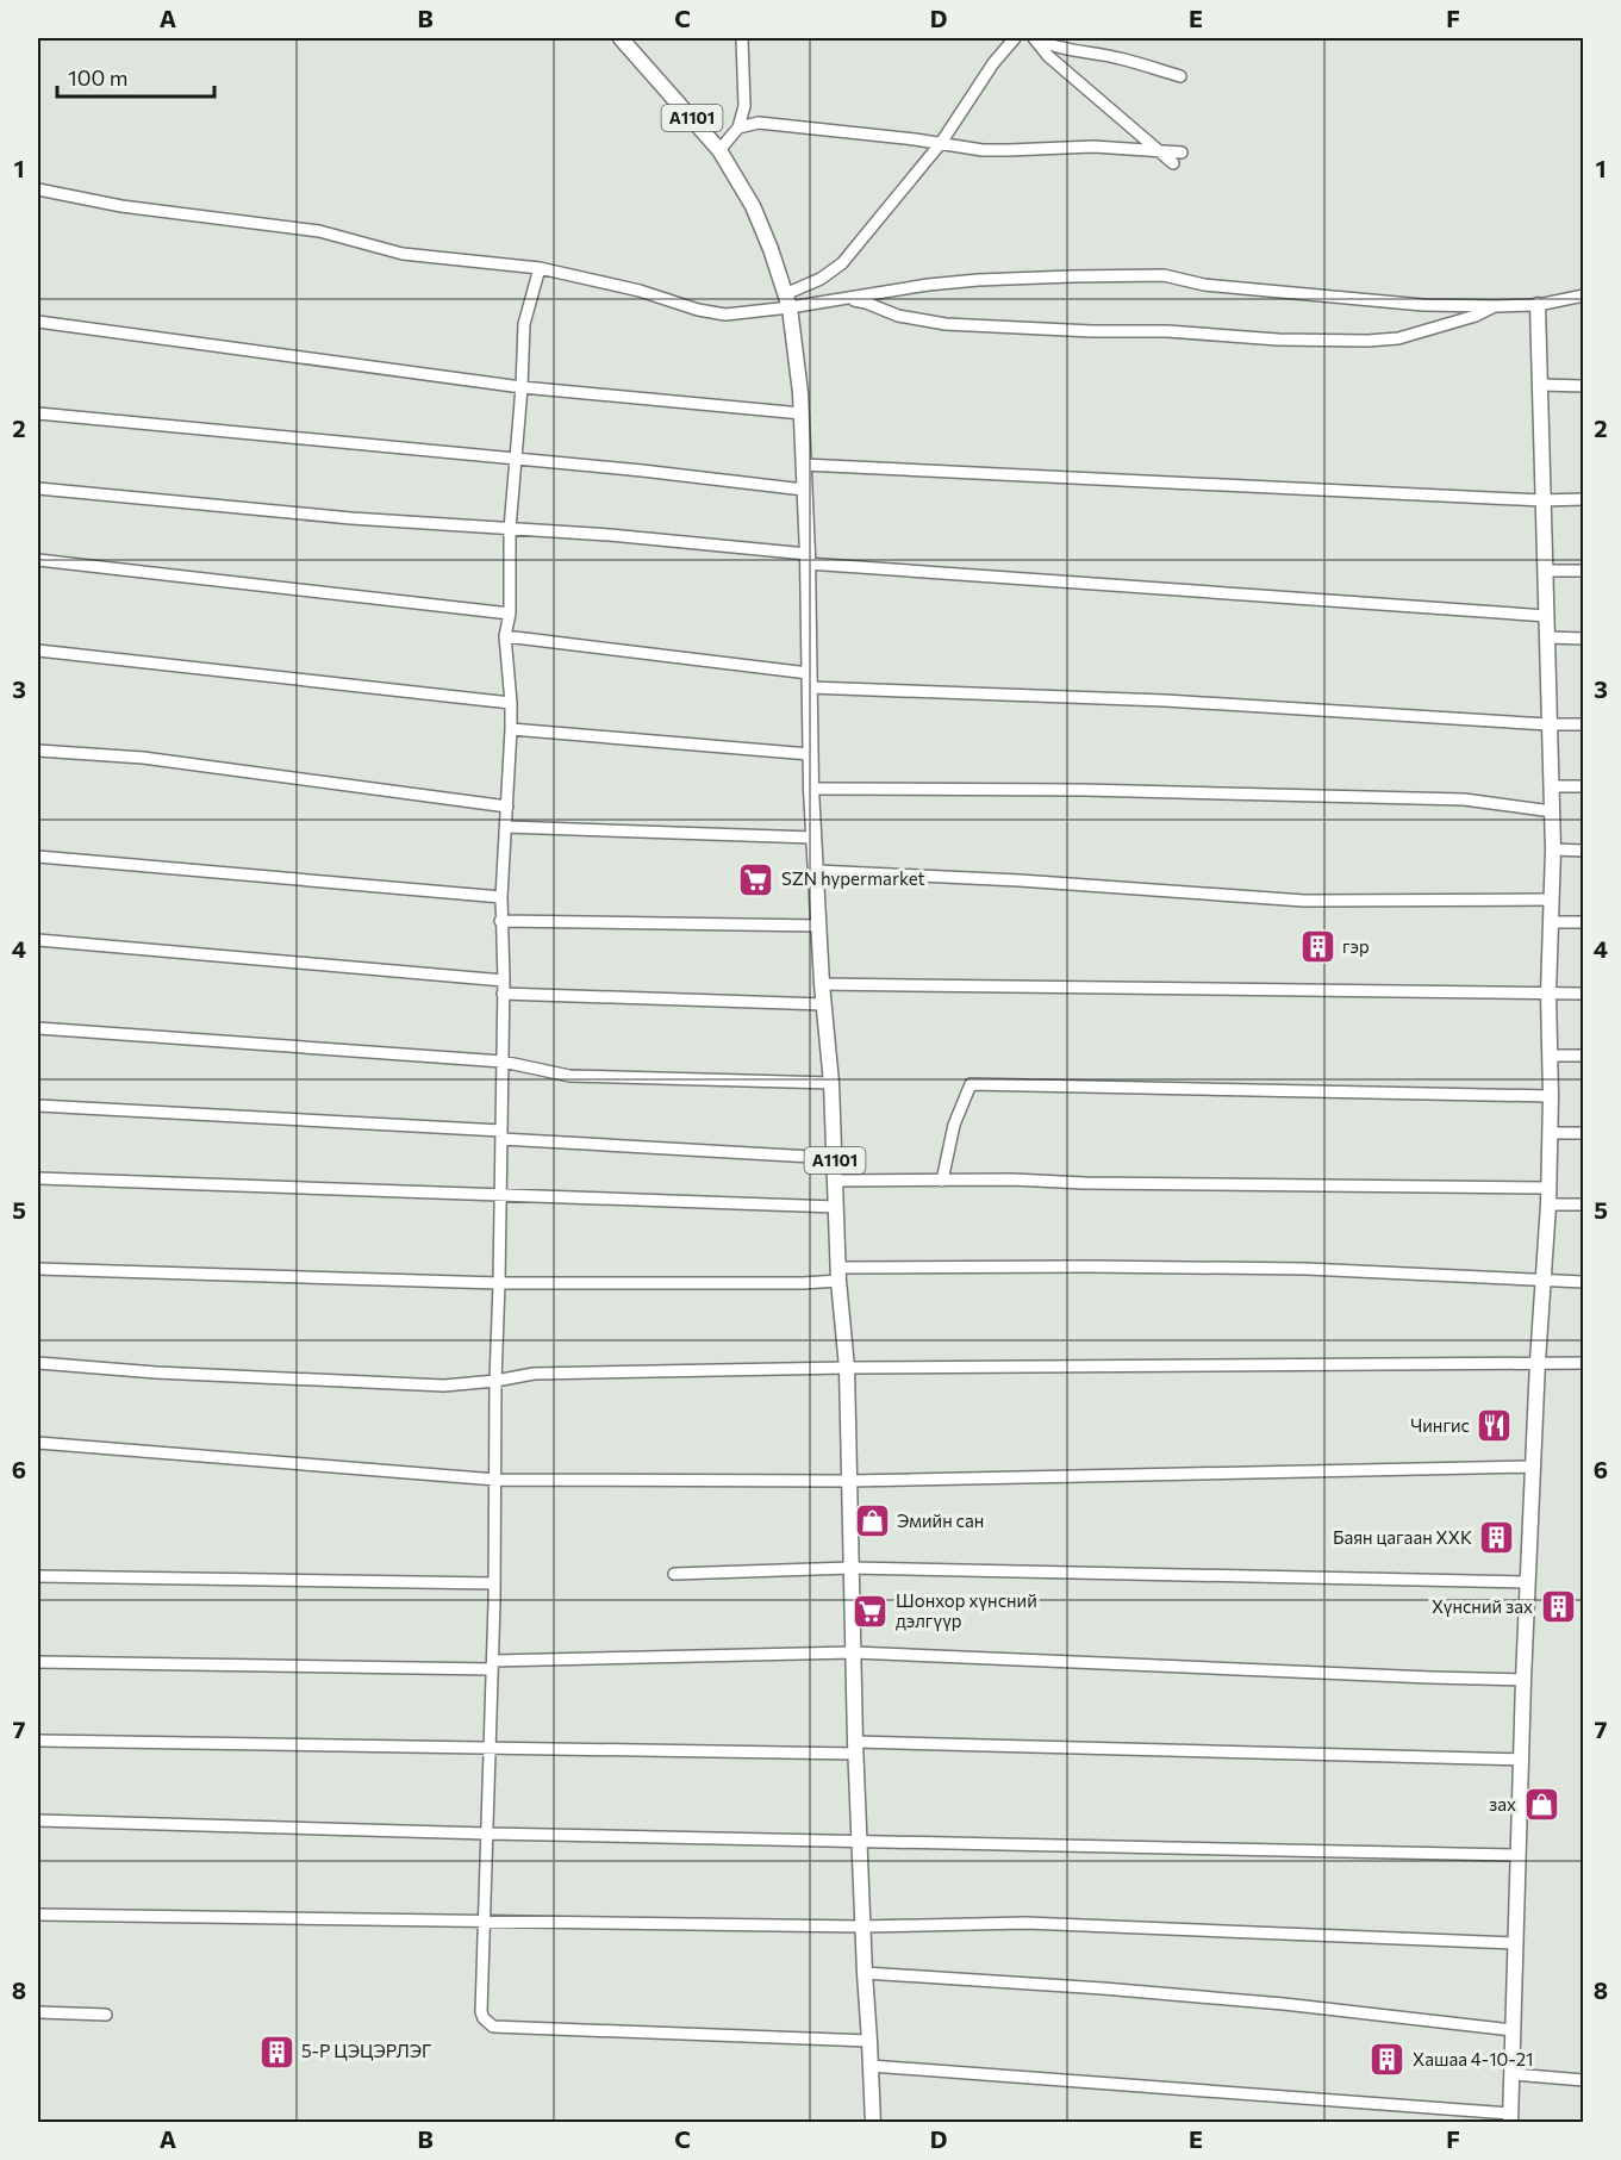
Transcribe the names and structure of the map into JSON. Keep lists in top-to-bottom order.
{
  "streets": {
    "main road": ["A1101"]
  },
  "places": {
    "supermarket": ["SZN hypermarket", "Шонхор хүнсний дэлгүүр"],
    "building": [
      "гэр",
      "Баян цагаан ХХК",
      "Хүнсний зах",
      "5-Р ЦЭЦЭРЛЭГ",
      "Хашаа 4-10-21"
    ],
    "restaurant": ["Чингис"],
    "shop": ["Эмийн сан", "зах"]
  },
  "scale_bar": "100 m",
  "grid": {
    "columns": [
      "A",
      "B",
      "C",
      "D",
      "E",
      "F"
    ],
    "rows": [
      "1",
      "2",
      "3",
      "4",
      "5",
      "6",
      "7",
      "8"
    ]
  }
}
